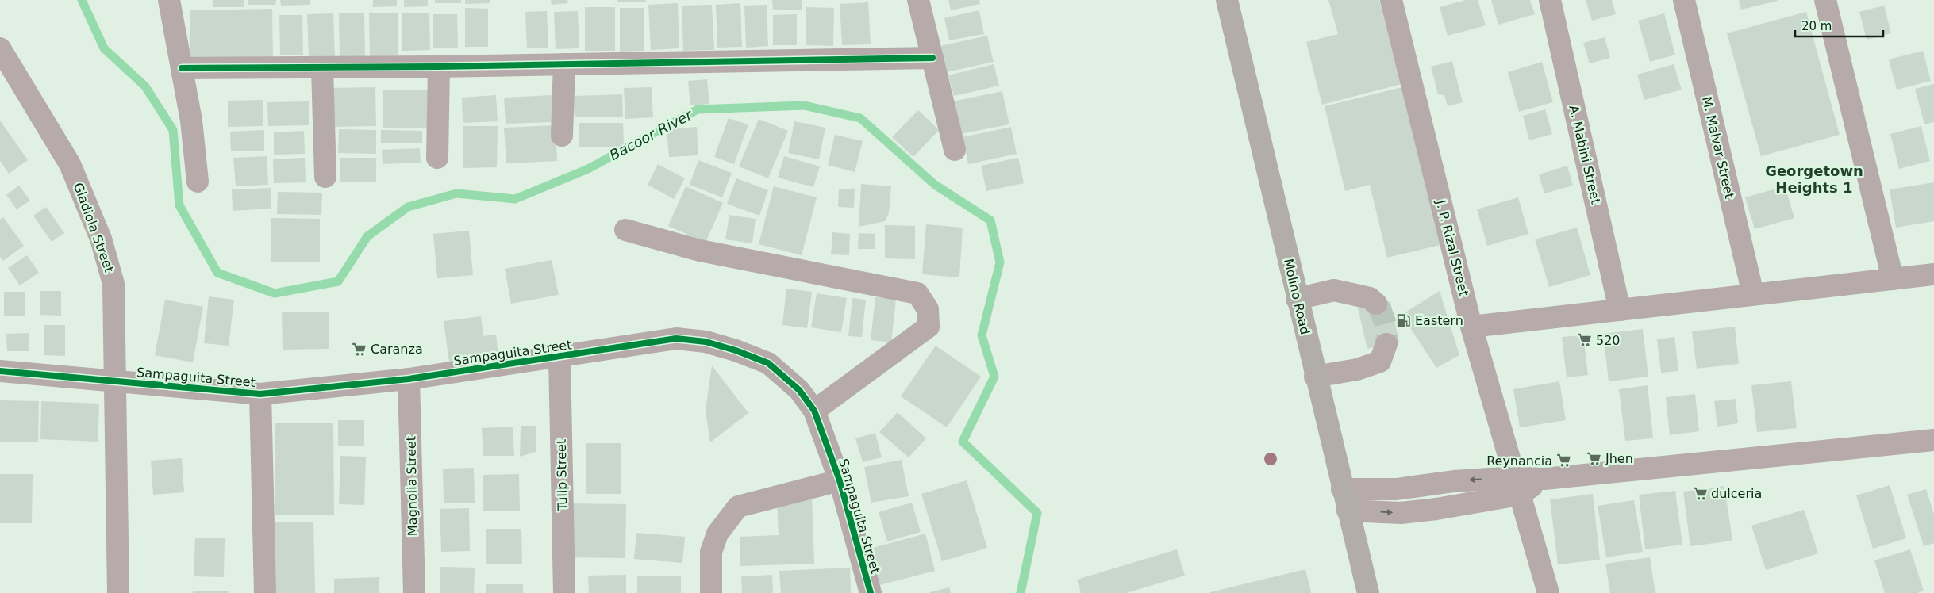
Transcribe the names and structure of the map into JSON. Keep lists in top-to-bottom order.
{
  "streets": {
    "main road": ["Molino Road"],
    "street": [
      "M. Malvar Street",
      "A. Mabini Street",
      "Gladiola Street",
      "J. P. Rizal Street",
      "Sampaguita Street",
      "Tulip Street",
      "Magnolia Street"
    ]
  },
  "crossings": [
    ["Gladiola Street", "Sampaguita Street"],
    ["Sampaguita Street", "Tulip Street"],
    ["Sampaguita Street", "Magnolia Street"]
  ],
  "districts": ["Georgetown Heights 1"],
  "water": ["Bacoor River"],
  "places": {
    "fuel station": ["Eastern"],
    "supermarket": [
      "520",
      "Caranza",
      "Jhen",
      "Reynancia",
      "dulceria"
    ]
  },
  "scale_bar": "20 m"
}
